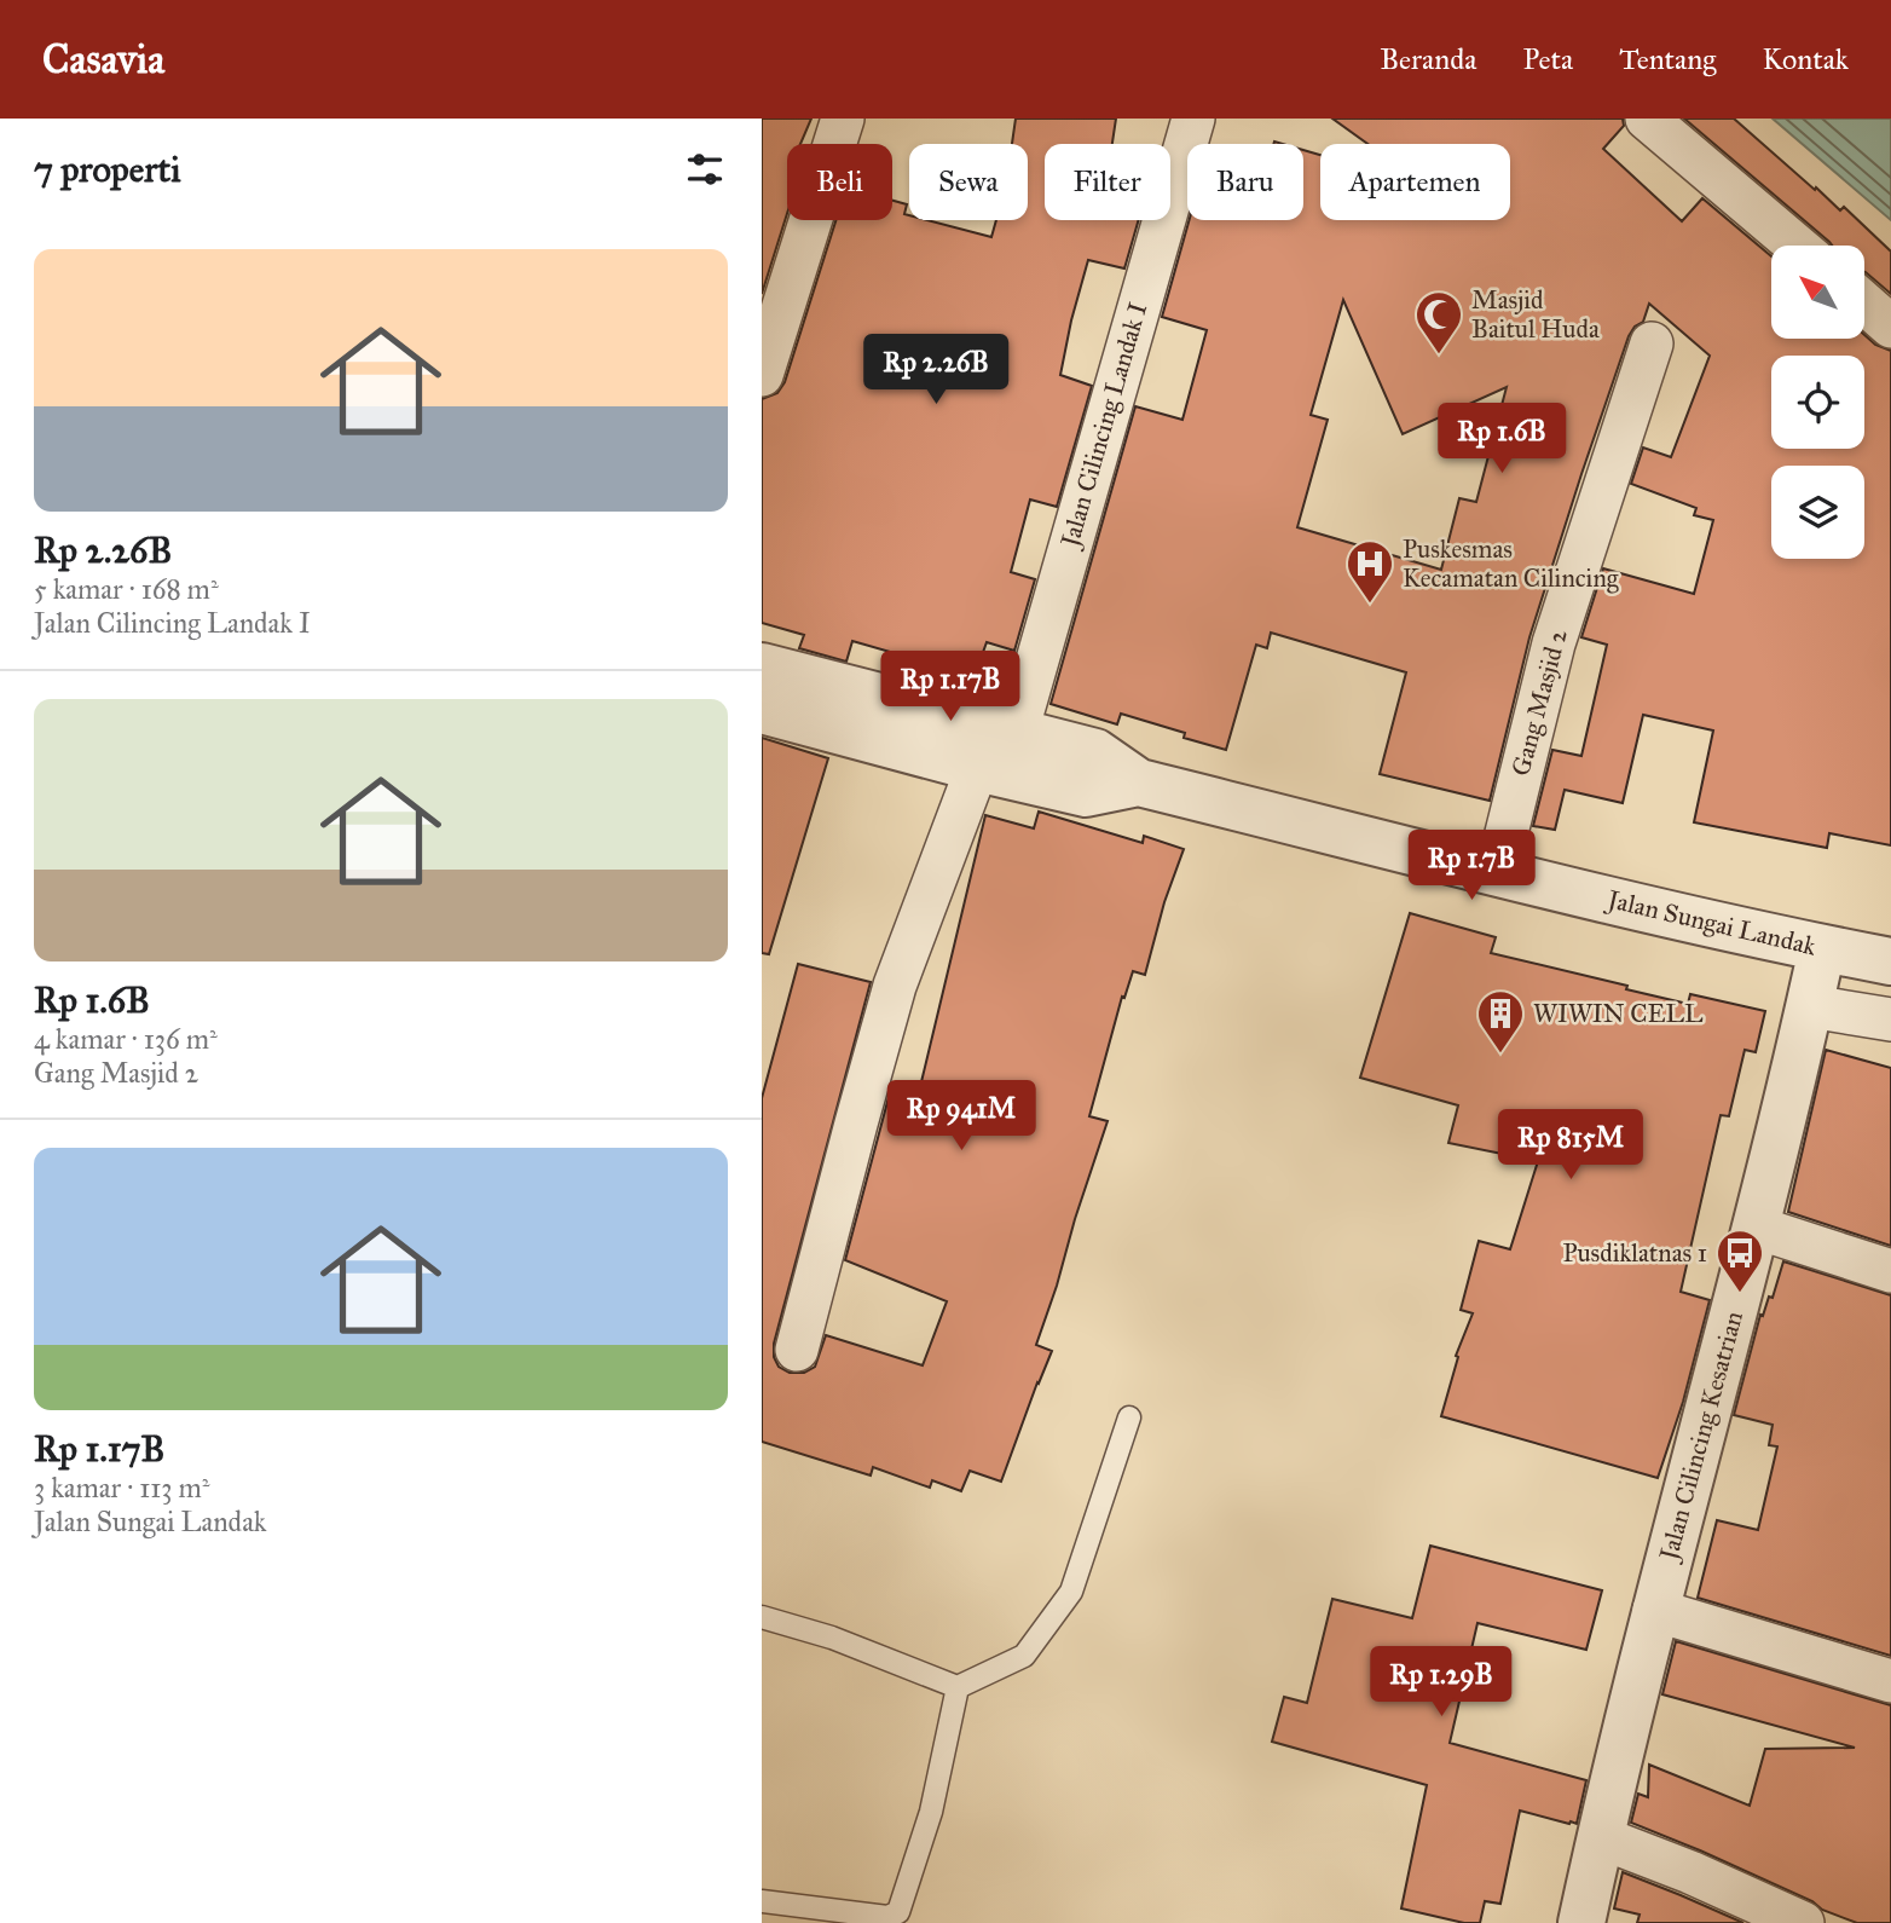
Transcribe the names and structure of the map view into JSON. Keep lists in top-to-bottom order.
{
  "streets": {
    "street": [
      "Jalan Cilincing Landak I",
      "Gang Masjid 2",
      "Jalan Sungai Landak",
      "Jalan Cilincing Kesatrian"
    ]
  },
  "crossings": [
    ["Jalan Cilincing Landak I", "Jalan Sungai Landak"],
    ["Gang Masjid 2", "Jalan Sungai Landak"],
    ["Jalan Sungai Landak", "Jalan Cilincing Kesatrian"]
  ],
  "places": {
    "mosque": ["Masjid Baitul Huda"],
    "hospital": ["Puskesmas Kecamatan Cilincing"],
    "building": ["WIWIN CELL"],
    "bus stop": ["Pusdiklatnas 1"]
  },
  "north": "top left",
  "page": {
    "header": "Casavia",
    "nav": [
      "Beranda",
      "Peta",
      "Tentang",
      "Kontak"
    ],
    "heading": "7 properti",
    "chip": [
      "Beli",
      "Sewa",
      "Filter",
      "Baru",
      "Apartemen"
    ],
    "list": [
      {
        "name": "Rp 2.26B",
        "note": "5 kamar · 168 m² · Jalan Cilincing Landak I"
      },
      {
        "name": "Rp 1.6B",
        "note": "4 kamar · 136 m² · Gang Masjid 2"
      },
      {
        "name": "Rp 1.17B",
        "note": "3 kamar · 113 m² · Jalan Sungai Landak"
      }
    ],
    "price": [
      "Rp 2.26B",
      "Rp 1.6B",
      "Rp 1.17B",
      "Rp 1.7B",
      "Rp 941M",
      "Rp 815M",
      "Rp 1.29B"
    ]
  }
}
